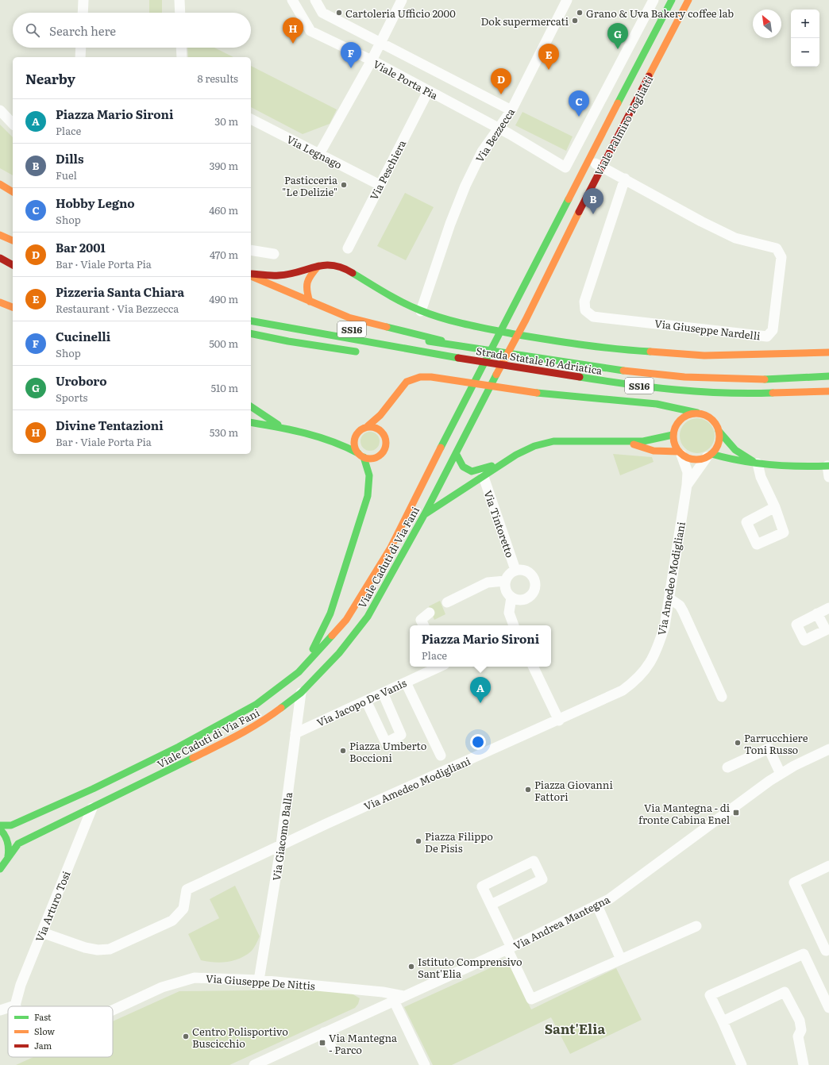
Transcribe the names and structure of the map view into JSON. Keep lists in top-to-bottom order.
{
  "streets": {
    "main road": [
      "Viale Palmiro Togliatti",
      "SS16",
      "Strada Statale 16 Adriatica",
      "Viale Caduti di Via Fani"
    ],
    "street": [
      "Viale Porta Pia",
      "Via Bezzecca",
      "Via Legnago",
      "Via Peschiera",
      "Via Giuseppe Nardelli",
      "Via Tintoretto",
      "Via Amedeo Modigliani",
      "Via Jacopo De Vanis",
      "Via Giacomo Balla",
      "Via Arturo Tosi",
      "Via Andrea Mantegna",
      "Via Giuseppe De Nittis"
    ]
  },
  "crossings": [
    ["Viale Porta Pia", "Via Bezzecca"],
    ["Viale Porta Pia", "Via Peschiera"],
    ["Viale Palmiro Togliatti", "Via Giuseppe Nardelli"],
    ["Viale Palmiro Togliatti", "Viale Caduti di Via Fani"],
    ["Via Legnago", "Via Peschiera"],
    ["Viale Caduti di Via Fani", "Via Giacomo Balla"],
    ["Viale Caduti di Via Fani", "Via Arturo Tosi"],
    ["Via Amedeo Modigliani", "Via Giacomo Balla"],
    ["Via Amedeo Modigliani", "Via Arturo Tosi"],
    ["Via Jacopo De Vanis", "Via Giacomo Balla"],
    ["Via Giacomo Balla", "Via Giuseppe De Nittis"],
    ["Via Andrea Mantegna", "Via Giuseppe De Nittis"]
  ],
  "districts": ["Sant'Elia"],
  "places": {
    "other": [
      "Cartoleria Ufficio 2000",
      "Grano & Uva Bakery coffee lab",
      "Dok supermercati",
      "Pasticceria \"Le Delizie\"",
      "Parrucchiere Toni Russo",
      "Piazza Umberto Boccioni",
      "Piazza Giovanni Fattori",
      "Piazza Filippo De Pisis",
      "Istituto Comprensivo Sant'Elia",
      "Centro Polisportivo Buscicchio"
    ],
    "transit": ["Via Mantegna - di fronte Cabina Enel", "Via Mantegna - Parco"]
  },
  "legend": ["Fast", "Slow", "Jam"],
  "north": "top left",
  "page": {
    "map_buttons": ["+", "−"],
    "search": "Search here",
    "pins": [
      "H",
      "G",
      "F",
      "E",
      "D",
      "C",
      "B",
      "A"
    ],
    "heading": ["Nearby", "8 results"],
    "list": [
      {
        "mark": "A",
        "name": "Piazza Mario Sironi",
        "note": "Place",
        "value": "30 m"
      },
      {
        "mark": "B",
        "name": "Dills",
        "note": "Fuel",
        "value": "390 m"
      },
      {
        "mark": "C",
        "name": "Hobby Legno",
        "note": "Shop",
        "value": "460 m"
      },
      {
        "mark": "D",
        "name": "Bar 2001",
        "note": "Bar · Viale Porta Pia",
        "value": "470 m"
      },
      {
        "mark": "E",
        "name": "Pizzeria Santa Chiara",
        "note": "Restaurant · Via Bezzecca",
        "value": "490 m"
      },
      {
        "mark": "F",
        "name": "Cucinelli",
        "note": "Shop",
        "value": "500 m"
      },
      {
        "mark": "G",
        "name": "Uroboro",
        "note": "Sports",
        "value": "510 m"
      },
      {
        "mark": "H",
        "name": "Divine Tentazioni",
        "note": "Bar · Viale Porta Pia",
        "value": "530 m"
      }
    ],
    "popup": ["Piazza Mario Sironi", "Place"]
  }
}
